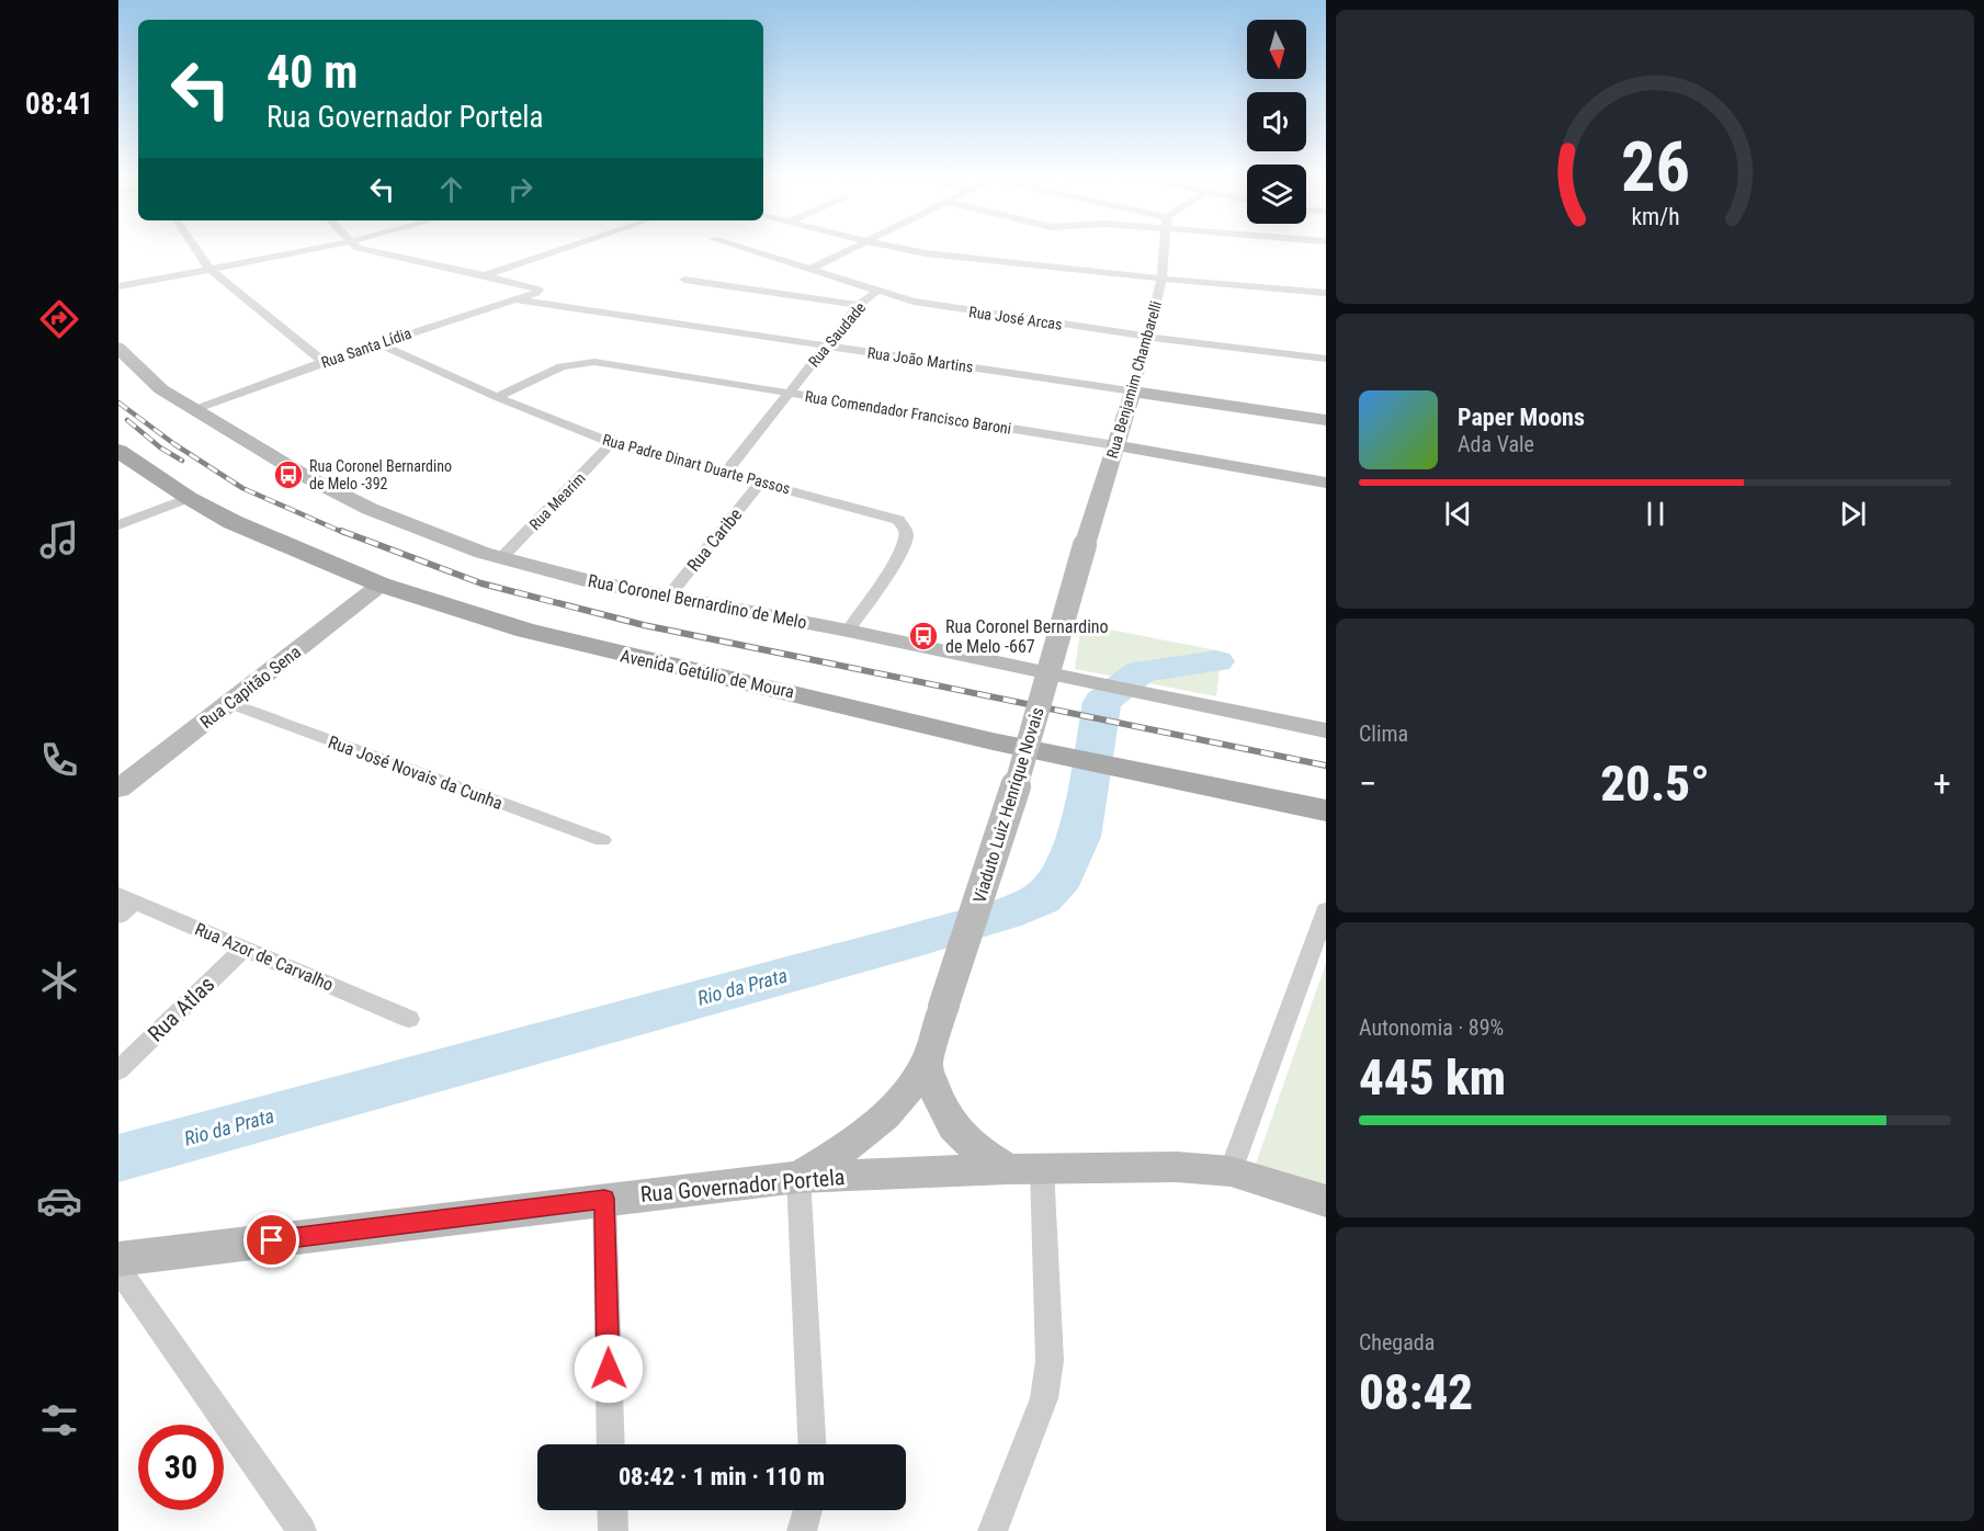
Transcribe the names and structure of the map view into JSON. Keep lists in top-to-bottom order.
{
  "streets": {
    "main road": ["Avenida Getúlio de Moura"],
    "street": [
      "Rua José Arcas",
      "Rua Saudade",
      "Rua Santa Lídia",
      "Rua João Martins",
      "Rua Benjamim Chambarelli",
      "Rua Comendador Francisco Baroni",
      "Rua Padre Dinart Duarte Passos",
      "Rua Mearim",
      "Rua Caribe",
      "Rua Coronel Bernardino de Melo",
      "Rua Capitão Sena",
      "Rua José Novais da Cunha",
      "Viaduto Luiz Henrique Novais",
      "Rua Azor de Carvalho",
      "Rua Atlas",
      "Rua Governador Portela"
    ]
  },
  "crossings": [
    ["Rua José Arcas", "Rua Saudade"],
    ["Rua José Arcas", "Rua Benjamim Chambarelli"],
    ["Rua Saudade", "Rua João Martins"],
    ["Rua Saudade", "Rua Comendador Francisco Baroni"],
    ["Rua Saudade", "Rua Padre Dinart Duarte Passos"],
    ["Rua Santa Lídia", "Rua João Martins"],
    ["Rua Santa Lídia", "Rua Padre Dinart Duarte Passos"],
    ["Rua Santa Lídia", "Rua Coronel Bernardino de Melo"],
    ["Rua João Martins", "Rua Benjamim Chambarelli"],
    ["Rua Benjamim Chambarelli", "Rua Comendador Francisco Baroni"],
    ["Rua Benjamim Chambarelli", "Viaduto Luiz Henrique Novais"],
    ["Rua Comendador Francisco Baroni", "Rua Padre Dinart Duarte Passos"],
    ["Rua Padre Dinart Duarte Passos", "Rua Mearim"],
    ["Rua Padre Dinart Duarte Passos", "Rua Caribe"],
    ["Rua Padre Dinart Duarte Passos", "Rua Coronel Bernardino de Melo"],
    ["Rua Mearim", "Rua Coronel Bernardino de Melo"],
    ["Rua Caribe", "Rua Coronel Bernardino de Melo"],
    ["Avenida Getúlio de Moura", "Rua Capitão Sena"],
    ["Rua Capitão Sena", "Rua José Novais da Cunha"],
    ["Viaduto Luiz Henrique Novais", "Rua Governador Portela"],
    ["Rua Azor de Carvalho", "Rua Atlas"]
  ],
  "water": ["Rio da Prata"],
  "places": {
    "bus stop": ["Rua Coronel Bernardino de Melo -392", "Rua Coronel Bernardino de Melo -667"]
  },
  "north": "bottom",
  "page": {
    "tabs": "08:41",
    "turn": ["40 m", "Rua Governador Portela"],
    "song": ["Paper Moons", "Ada Vale"],
    "tile": [
      "Clima",
      ["Autonomia · 89%", "445 km"],
      ["Chegada", "08:42"]
    ],
    "heat": ["−", "20.5°", "+"],
    "limit": "30",
    "trip": "08:42 · 1 min · 110 m",
    "gauge": ["26", "km/h"]
  }
}
